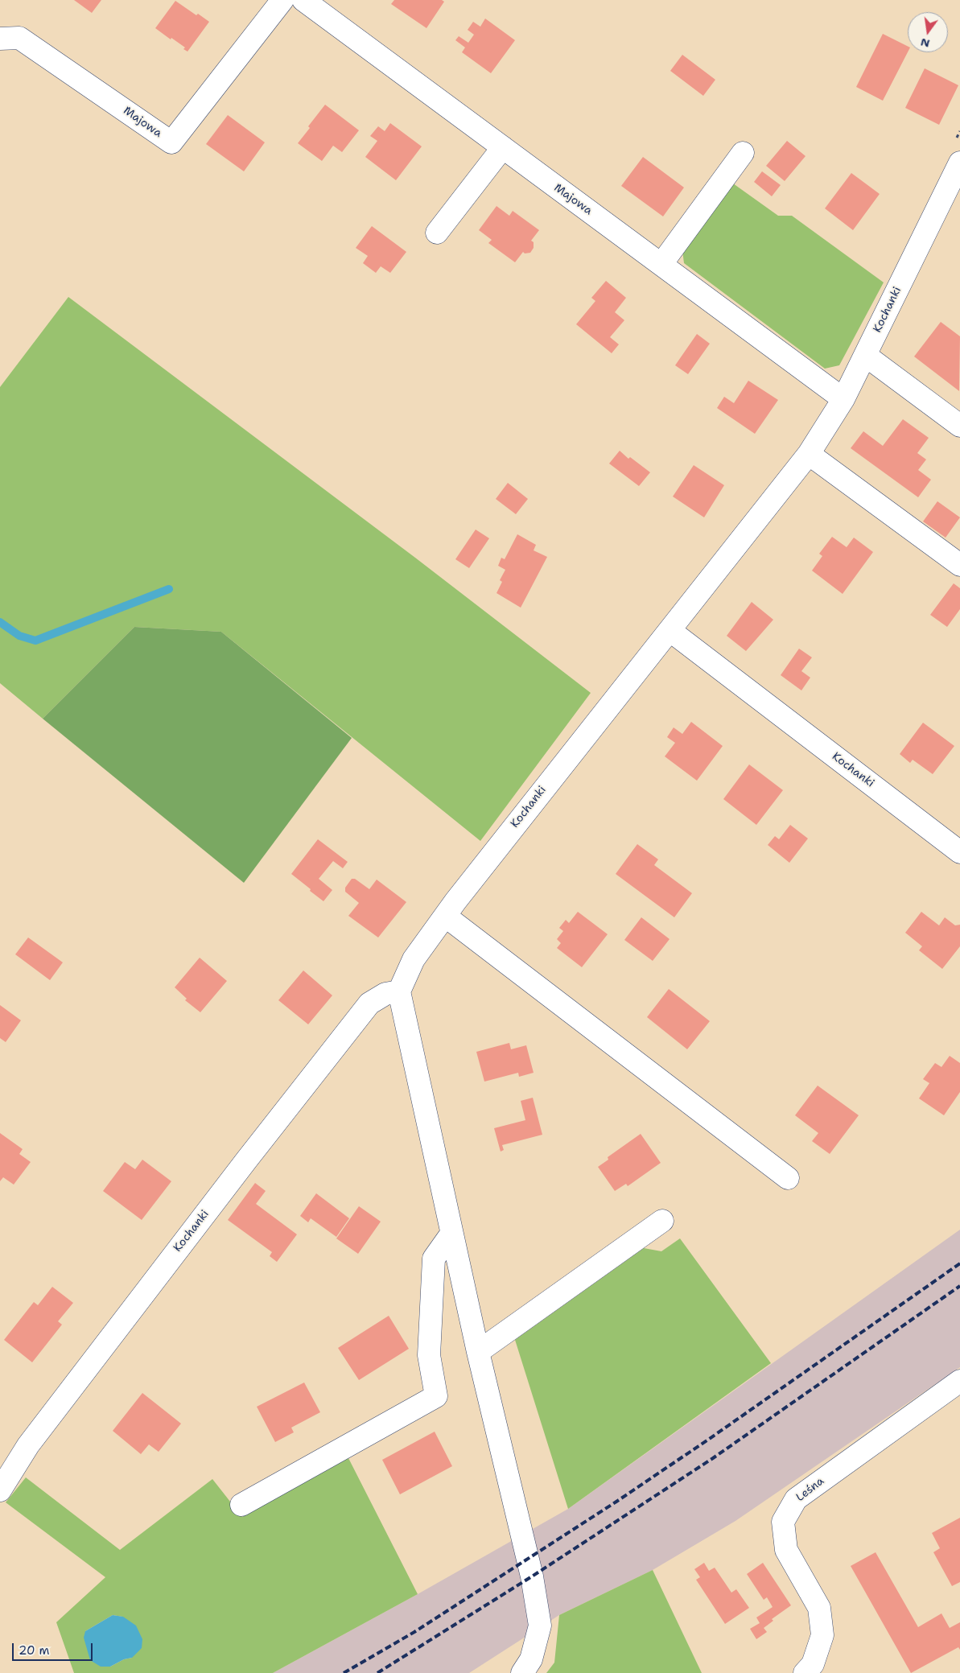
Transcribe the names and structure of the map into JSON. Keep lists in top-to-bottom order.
{
  "streets": {
    "street": ["Majowa", "Kochanki", "Leśna"]
  },
  "crossings": [
    ["Majowa", "Kochanki"]
  ],
  "scale_bar": "20 m",
  "north": "bottom"
}
